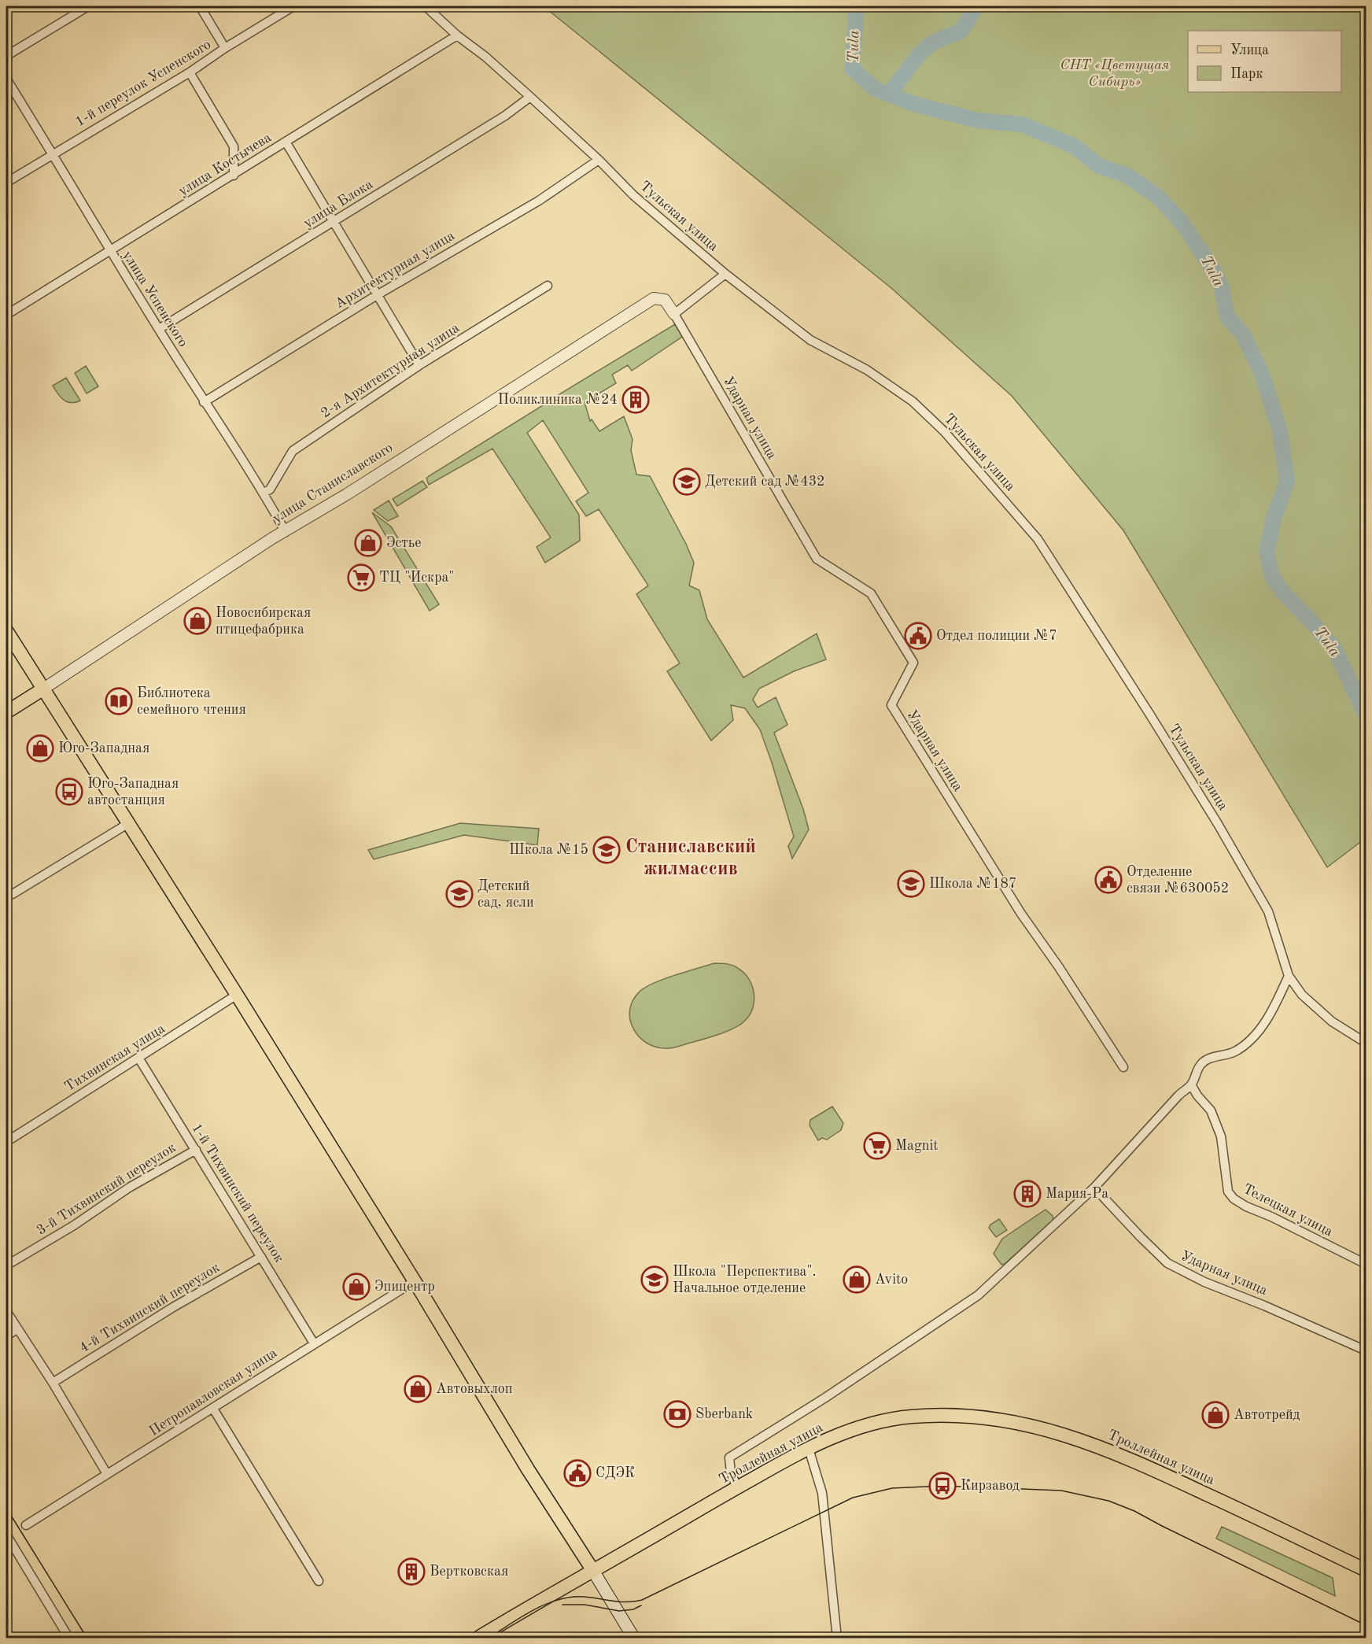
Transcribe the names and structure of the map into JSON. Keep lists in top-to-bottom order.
{
  "streets": {
    "main road": ["улица Станиславского", "Троллейная улица"],
    "street": [
      "1-й переулок Успенского",
      "улица Костычева",
      "улица Блока",
      "Тульская улица",
      "Архитектурная улица",
      "улица Успенского",
      "2-я Архитектурная улица",
      "Ударная улица",
      "Тихвинская улица",
      "3-й Тихвинский переулок",
      "1-й Тихвинский переулок",
      "Телецкая улица",
      "4-й Тихвинский переулок",
      "Петропавловская улица"
    ]
  },
  "crossings": [
    ["1-й переулок Успенского", "улица Успенского"],
    ["улица Костычева", "Тульская улица"],
    ["улица Костычева", "улица Успенского"],
    ["улица Блока", "Тульская улица"],
    ["улица Блока", "улица Успенского"],
    ["Тульская улица", "Архитектурная улица"],
    ["Архитектурная улица", "улица Успенского"],
    ["улица Успенского", "2-я Архитектурная улица"],
    ["улица Успенского", "улица Станиславского"],
    ["Ударная улица", "улица Станиславского"],
    ["Тихвинская улица", "1-й Тихвинский переулок"],
    ["3-й Тихвинский переулок", "1-й Тихвинский переулок"],
    ["1-й Тихвинский переулок", "4-й Тихвинский переулок"],
    ["1-й Тихвинский переулок", "Петропавловская улица"]
  ],
  "districts": ["Станиславский жилмассив"],
  "water": ["Tula"],
  "parks": ["СНТ «Цветущая Сибирь»"],
  "places": {
    "building": ["Поликлиника №24", "Мария-Ра", "Вертковская"],
    "school or university": [
      "Детский сад №432",
      "Школа №15",
      "Школа №187",
      "Детский сад, ясли",
      "Школа \"Перспектива\". Начальное отделение"
    ],
    "shop": [
      "Эстье",
      "Новосибирская птицефабрика",
      "Юго-Западная",
      "Avito",
      "Эпицентр",
      "Автовыхлоп",
      "Автотрейд"
    ],
    "supermarket": ["ТЦ \"Искра\"", "Magnit"],
    "public building": ["Отдел полиции №7", "Отделение связи №630052", "СДЭК"],
    "library": ["Библиотека семейного чтения"],
    "bus stop": ["Юго-Западная автостанция", "Кирзавод"],
    "bank": ["Sberbank"]
  },
  "legend": ["Улица", "Парк"]
}
